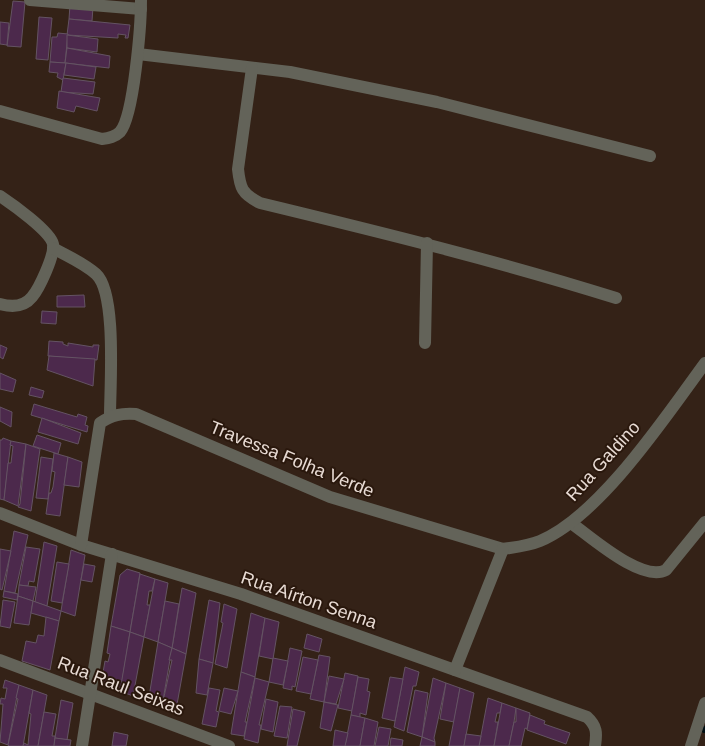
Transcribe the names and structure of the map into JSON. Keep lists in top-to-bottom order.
{
  "streets": {
    "street": [
      "Travessa Folha Verde",
      "Rua Galdino",
      "Rua Aírton Senna",
      "Rua Raul Seixas"
    ]
  },
  "crossings": [
    ["Travessa Folha Verde", "Rua Galdino"]
  ]
}
